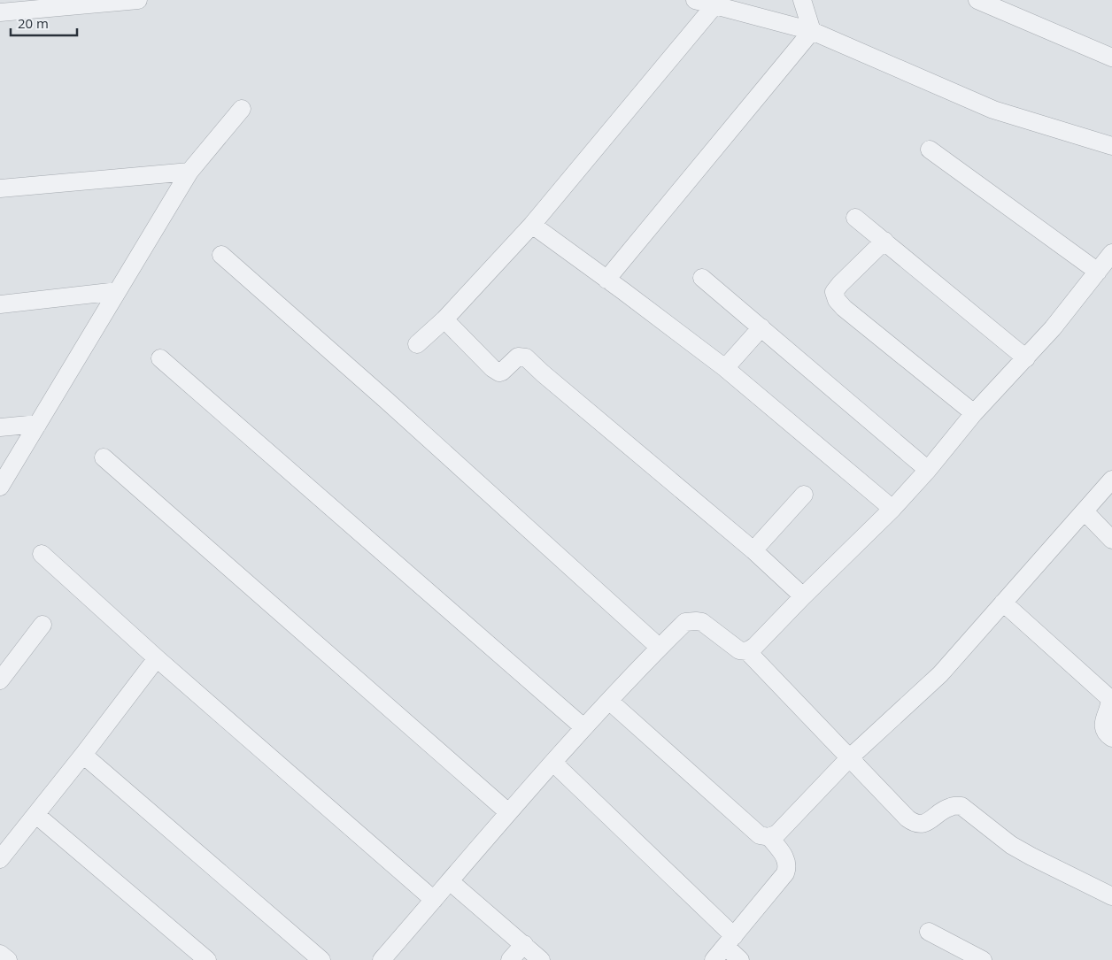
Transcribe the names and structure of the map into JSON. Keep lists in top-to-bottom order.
{
  "scale_bar": "20 m"
}
